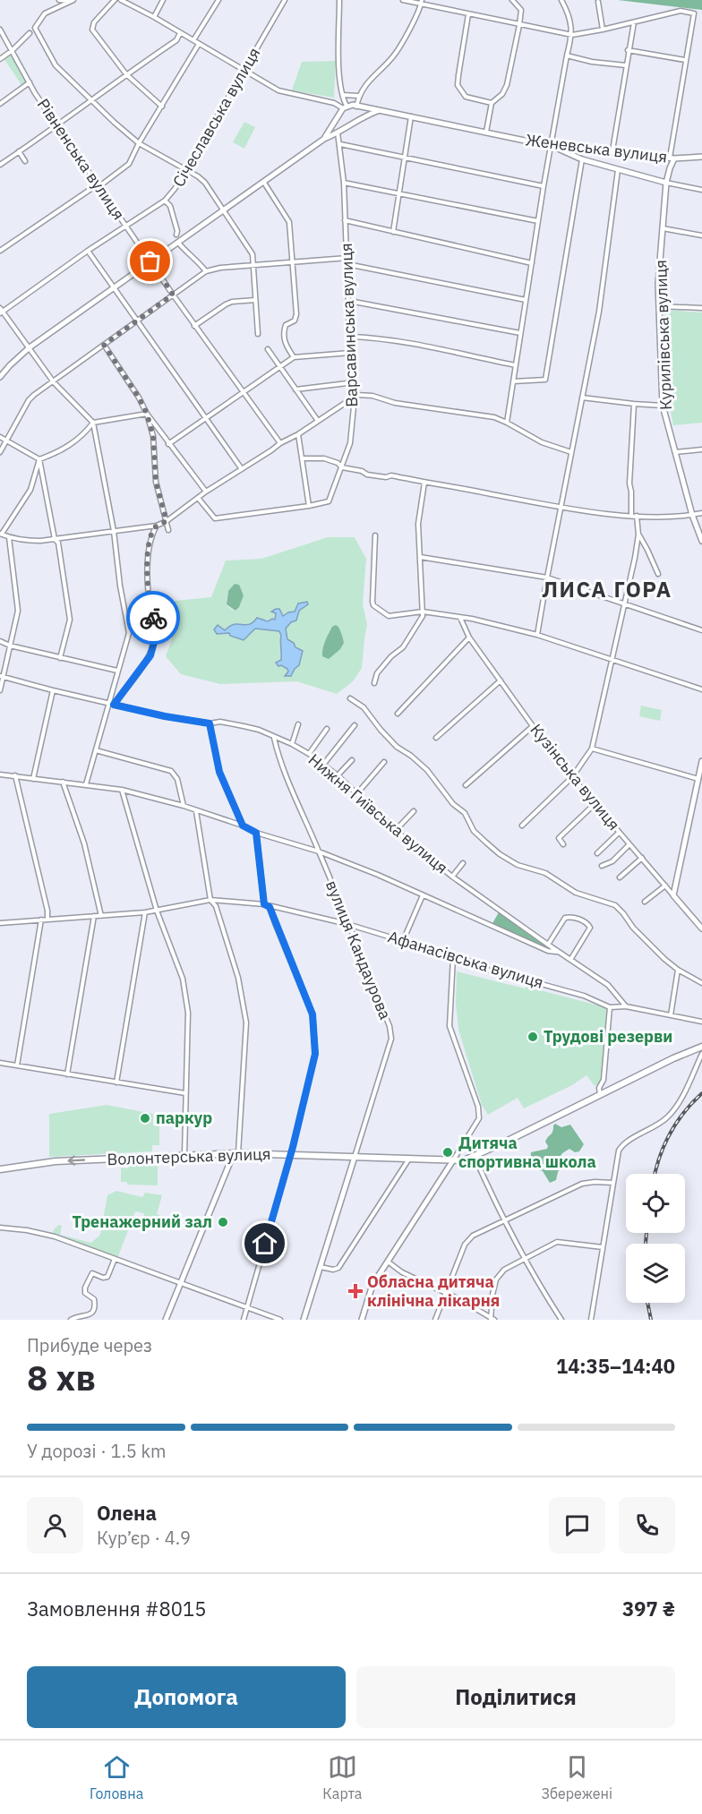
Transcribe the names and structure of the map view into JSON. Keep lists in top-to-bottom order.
{
  "streets": {
    "main road": [
      "Женевська вулиця",
      "Курилівська вулиця",
      "Кузінська вулиця",
      "вулиця Кандаурова",
      "Волонтерська вулиця"
    ],
    "street": [
      "Січеславська вулиця",
      "Рівненська вулиця",
      "Варсавинська вулиця",
      "Нижня Гиївська вулиця",
      "Афанасівська вулиця"
    ]
  },
  "crossings": [
    ["Січеславська вулиця", "Рівненська вулиця"],
    ["Женевська вулиця", "Курилівська вулиця"],
    ["Нижня Гиївська вулиця", "вулиця Кандаурова"],
    ["вулиця Кандаурова", "Афанасівська вулиця"],
    ["вулиця Кандаурова", "Волонтерська вулиця"]
  ],
  "districts": ["ЛИСА ГОРА"],
  "places": {
    "other": [
      "Трудові резерви",
      "паркур",
      "Дитяча спортивна школа",
      "Тренажерний зал"
    ],
    "health": ["Обласна дитяча клінічна лікарня"]
  },
  "page": {
    "heading": ["8 хв", "Прибуде через", "14:35–14:40"],
    "panel": [
      "Олена",
      "Кур’єр · 4.9",
      "Замовлення #8015",
      "397 ₴"
    ],
    "bar": "У дорозі · 1.5 km",
    "buttons": ["Допомога", "Поділитися"],
    "tabs": ["Головна", "Карта", "Збережені"]
  }
}
